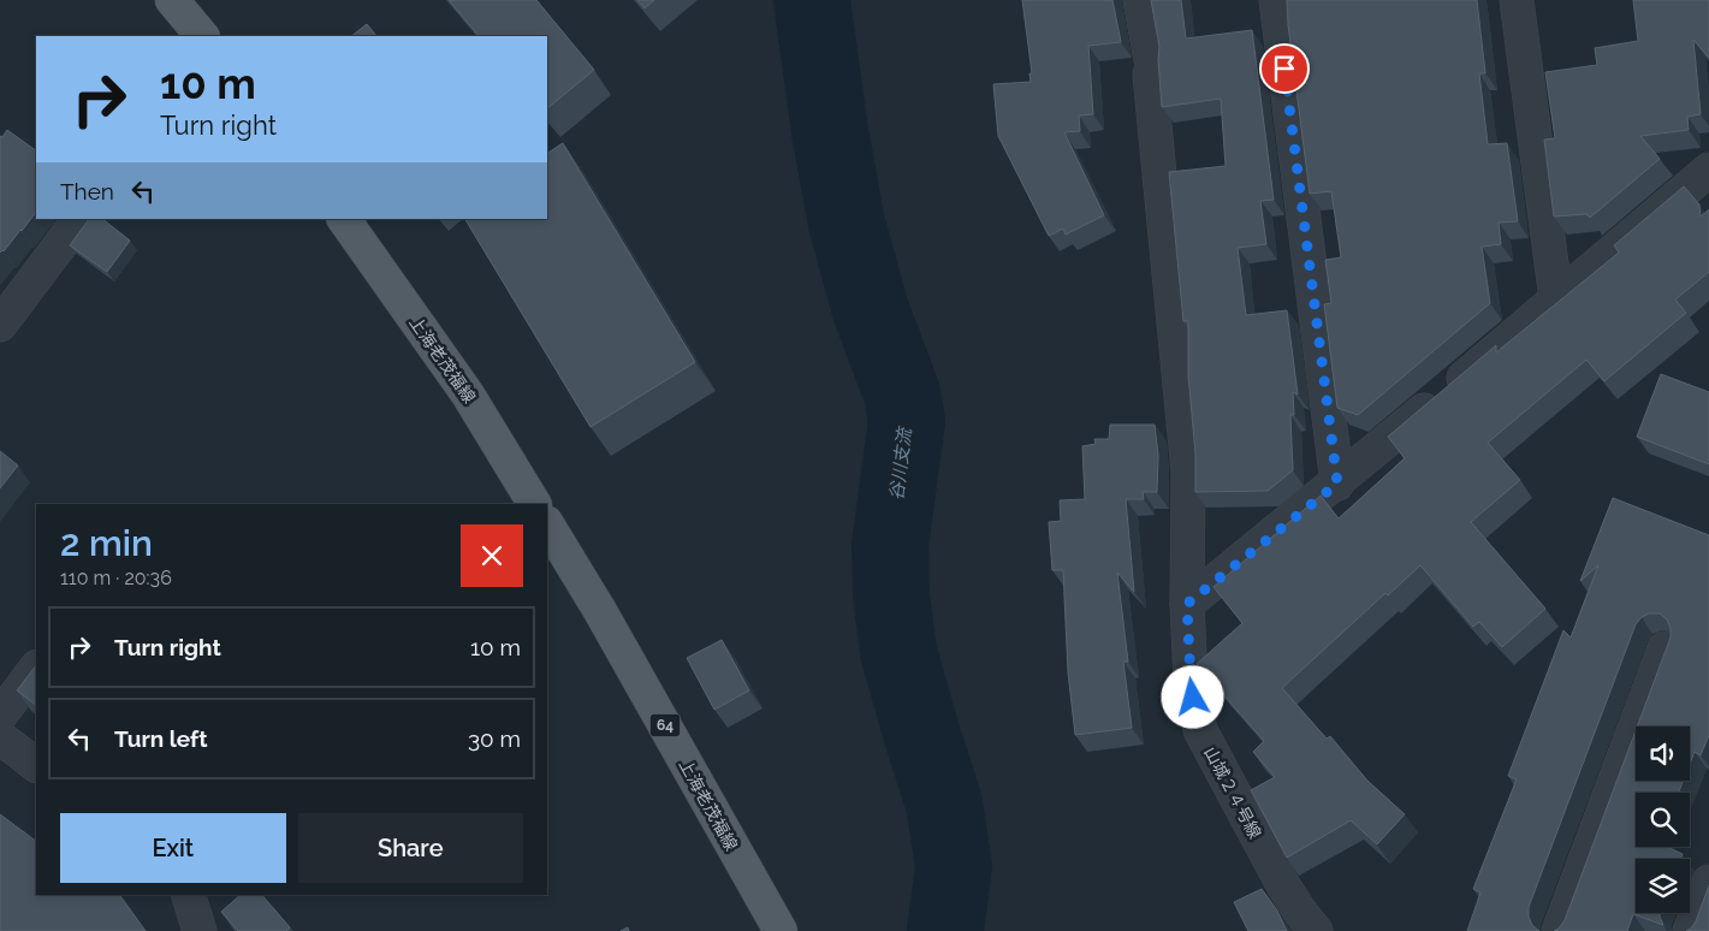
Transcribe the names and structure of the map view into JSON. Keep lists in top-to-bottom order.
{
  "streets": {
    "main road": ["上海老茂福線", "64"],
    "street": ["山城２４号線"]
  },
  "water": ["谷川支流"],
  "page": {
    "turn": ["10 m", "Turn right"],
    "then": "Then",
    "heading": ["2 min", "110 m · 20:36"],
    "list": [
      {
        "name": "Turn right",
        "value": "10 m"
      },
      {
        "name": "Turn left",
        "value": "30 m"
      }
    ],
    "buttons": ["Exit", "Share"]
  }
}
